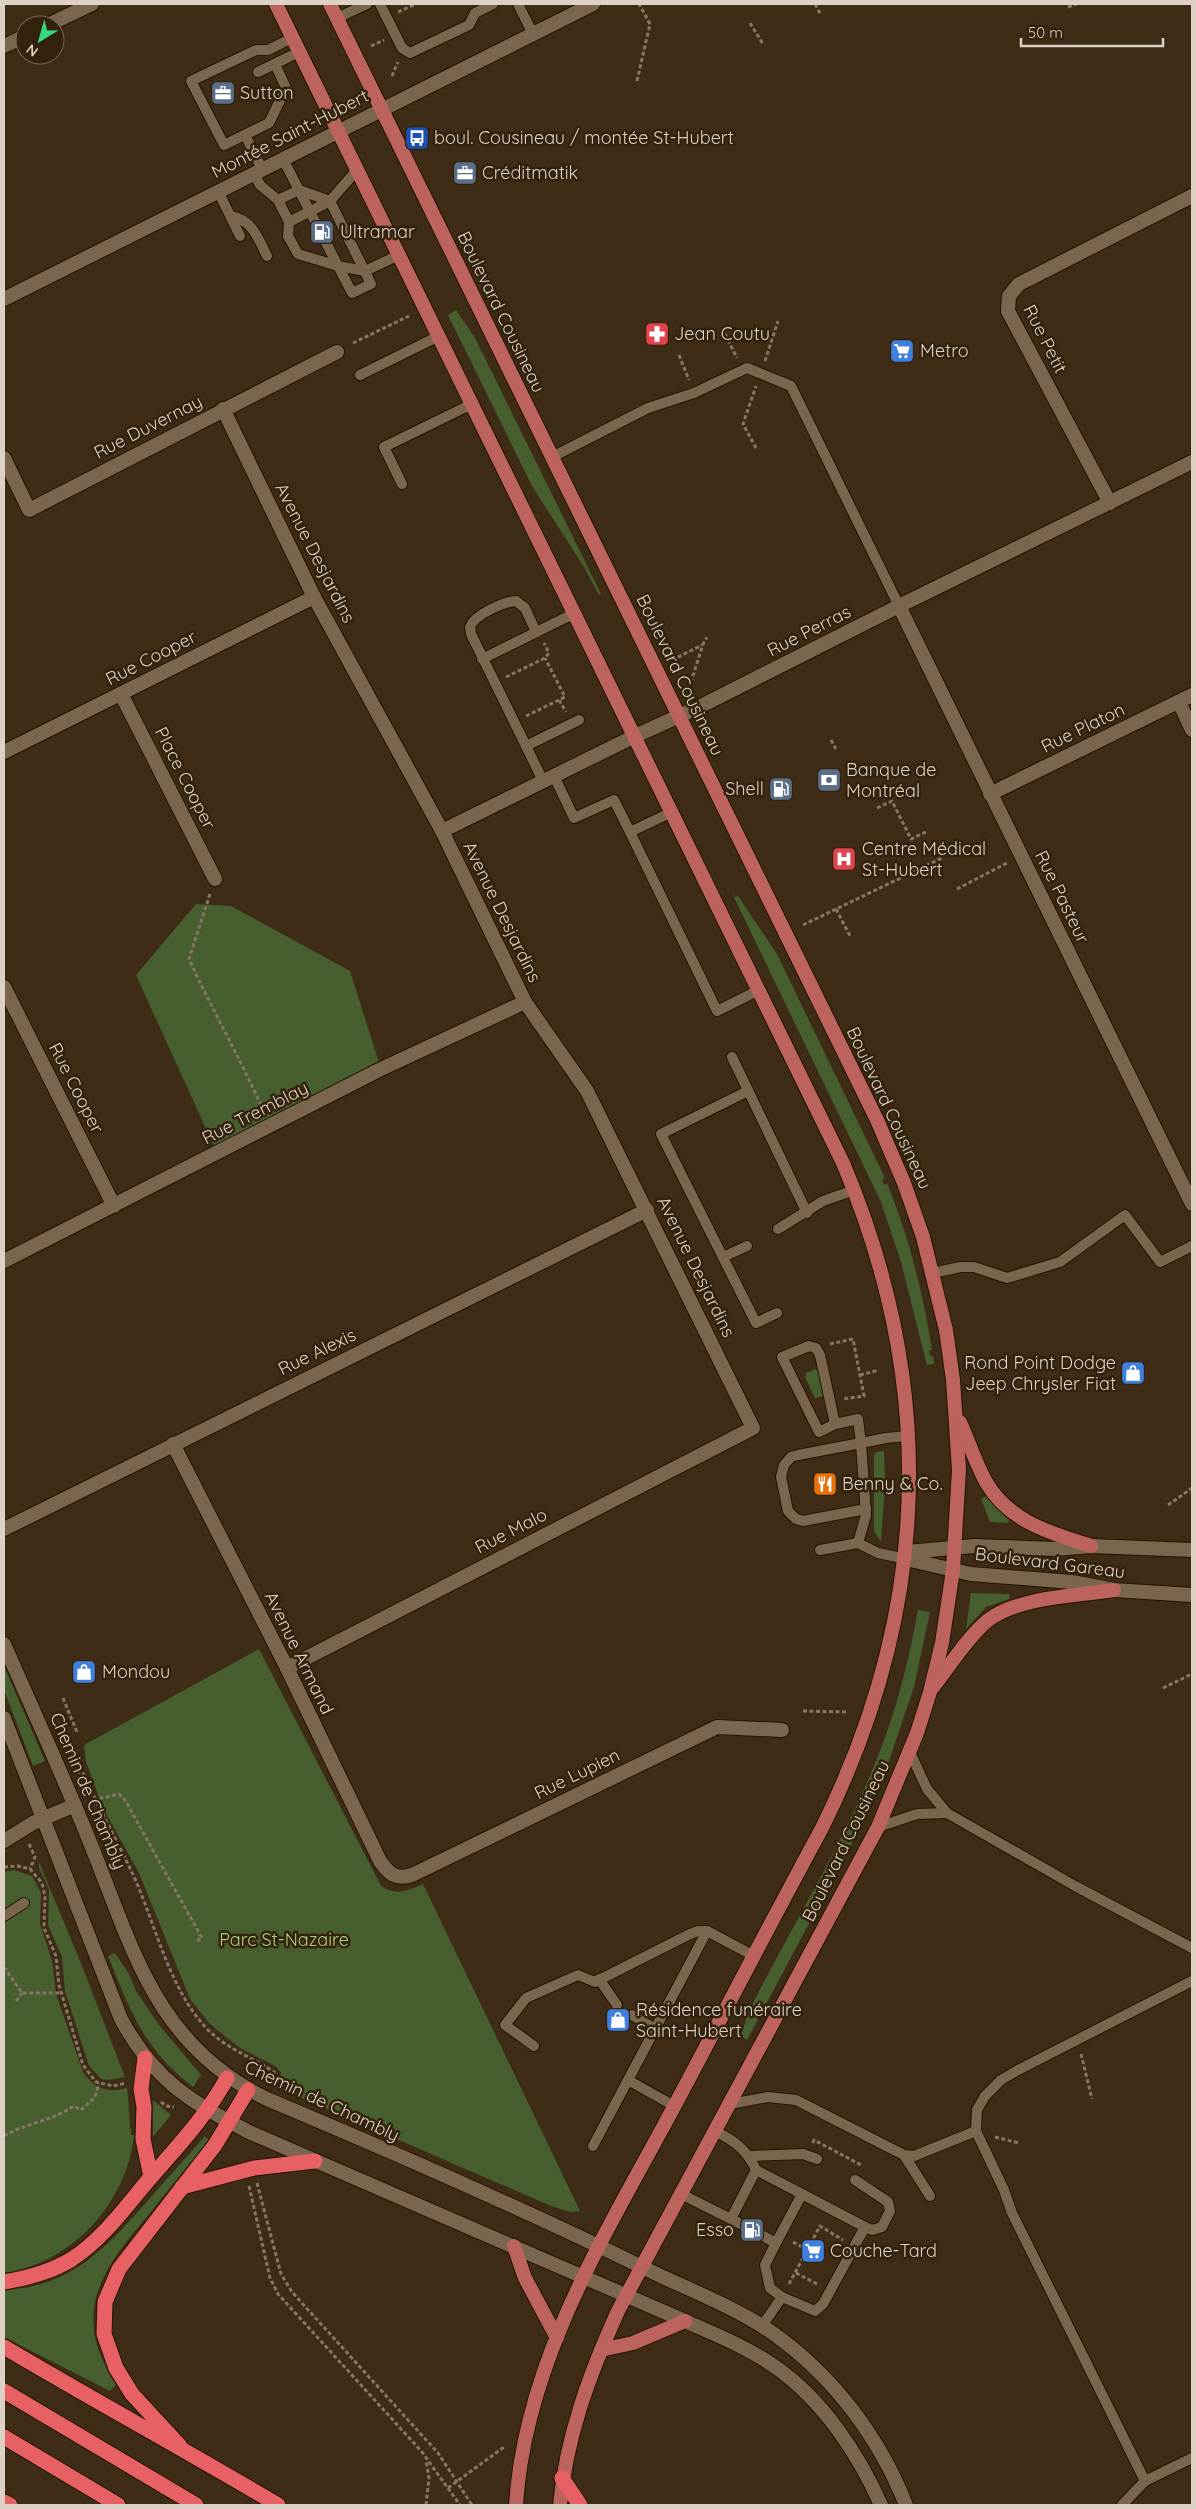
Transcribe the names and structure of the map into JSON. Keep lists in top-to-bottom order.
{
  "streets": {
    "main road": ["Boulevard Cousineau"],
    "street": [
      "Montée Saint-Hubert",
      "Rue Petit",
      "Rue Duvernay",
      "Avenue Desjardins",
      "Rue Perras",
      "Rue Cooper",
      "Rue Platon",
      "Place Cooper",
      "Rue Pasteur",
      "Rue Tremblay",
      "Rue Alexis",
      "Rue Malo",
      "Boulevard Gareau",
      "Avenue Armand",
      "Rue Lupien",
      "Chemin de Chambly"
    ]
  },
  "crossings": [
    ["Montée Saint-Hubert", "Boulevard Cousineau"],
    ["Boulevard Cousineau", "Rue Perras"],
    ["Boulevard Cousineau", "Boulevard Gareau"],
    ["Boulevard Cousineau", "Chemin de Chambly"],
    ["Rue Petit", "Rue Perras"],
    ["Rue Duvernay", "Avenue Desjardins"],
    ["Avenue Desjardins", "Rue Perras"],
    ["Avenue Desjardins", "Rue Cooper"],
    ["Avenue Desjardins", "Rue Tremblay"],
    ["Avenue Desjardins", "Rue Alexis"],
    ["Avenue Desjardins", "Rue Malo"],
    ["Rue Perras", "Rue Pasteur"],
    ["Rue Cooper", "Place Cooper"],
    ["Rue Cooper", "Rue Tremblay"],
    ["Rue Platon", "Rue Pasteur"],
    ["Rue Alexis", "Avenue Armand"],
    ["Rue Malo", "Avenue Armand"],
    ["Avenue Armand", "Rue Lupien"]
  ],
  "parks": ["Parc St-Nazaire"],
  "places": {
    "office": ["Sutton", "Créditmatik"],
    "bus stop": ["boul. Cousineau / montée St-Hubert"],
    "fuel station": ["Ultramar", "Shell", "Esso"],
    "pharmacy": ["Jean Coutu"],
    "supermarket": ["Metro", "Couche-Tard"],
    "bank": ["Banque de Montréal"],
    "hospital": ["Centre Médical St-Hubert"],
    "shop": ["Rond Point Dodge Jeep Chrysler Fiat", "Mondou", "Résidence funéraire Saint-Hubert"],
    "restaurant": ["Benny & Co."]
  },
  "scale_bar": "50 m",
  "north": "bottom left"
}
